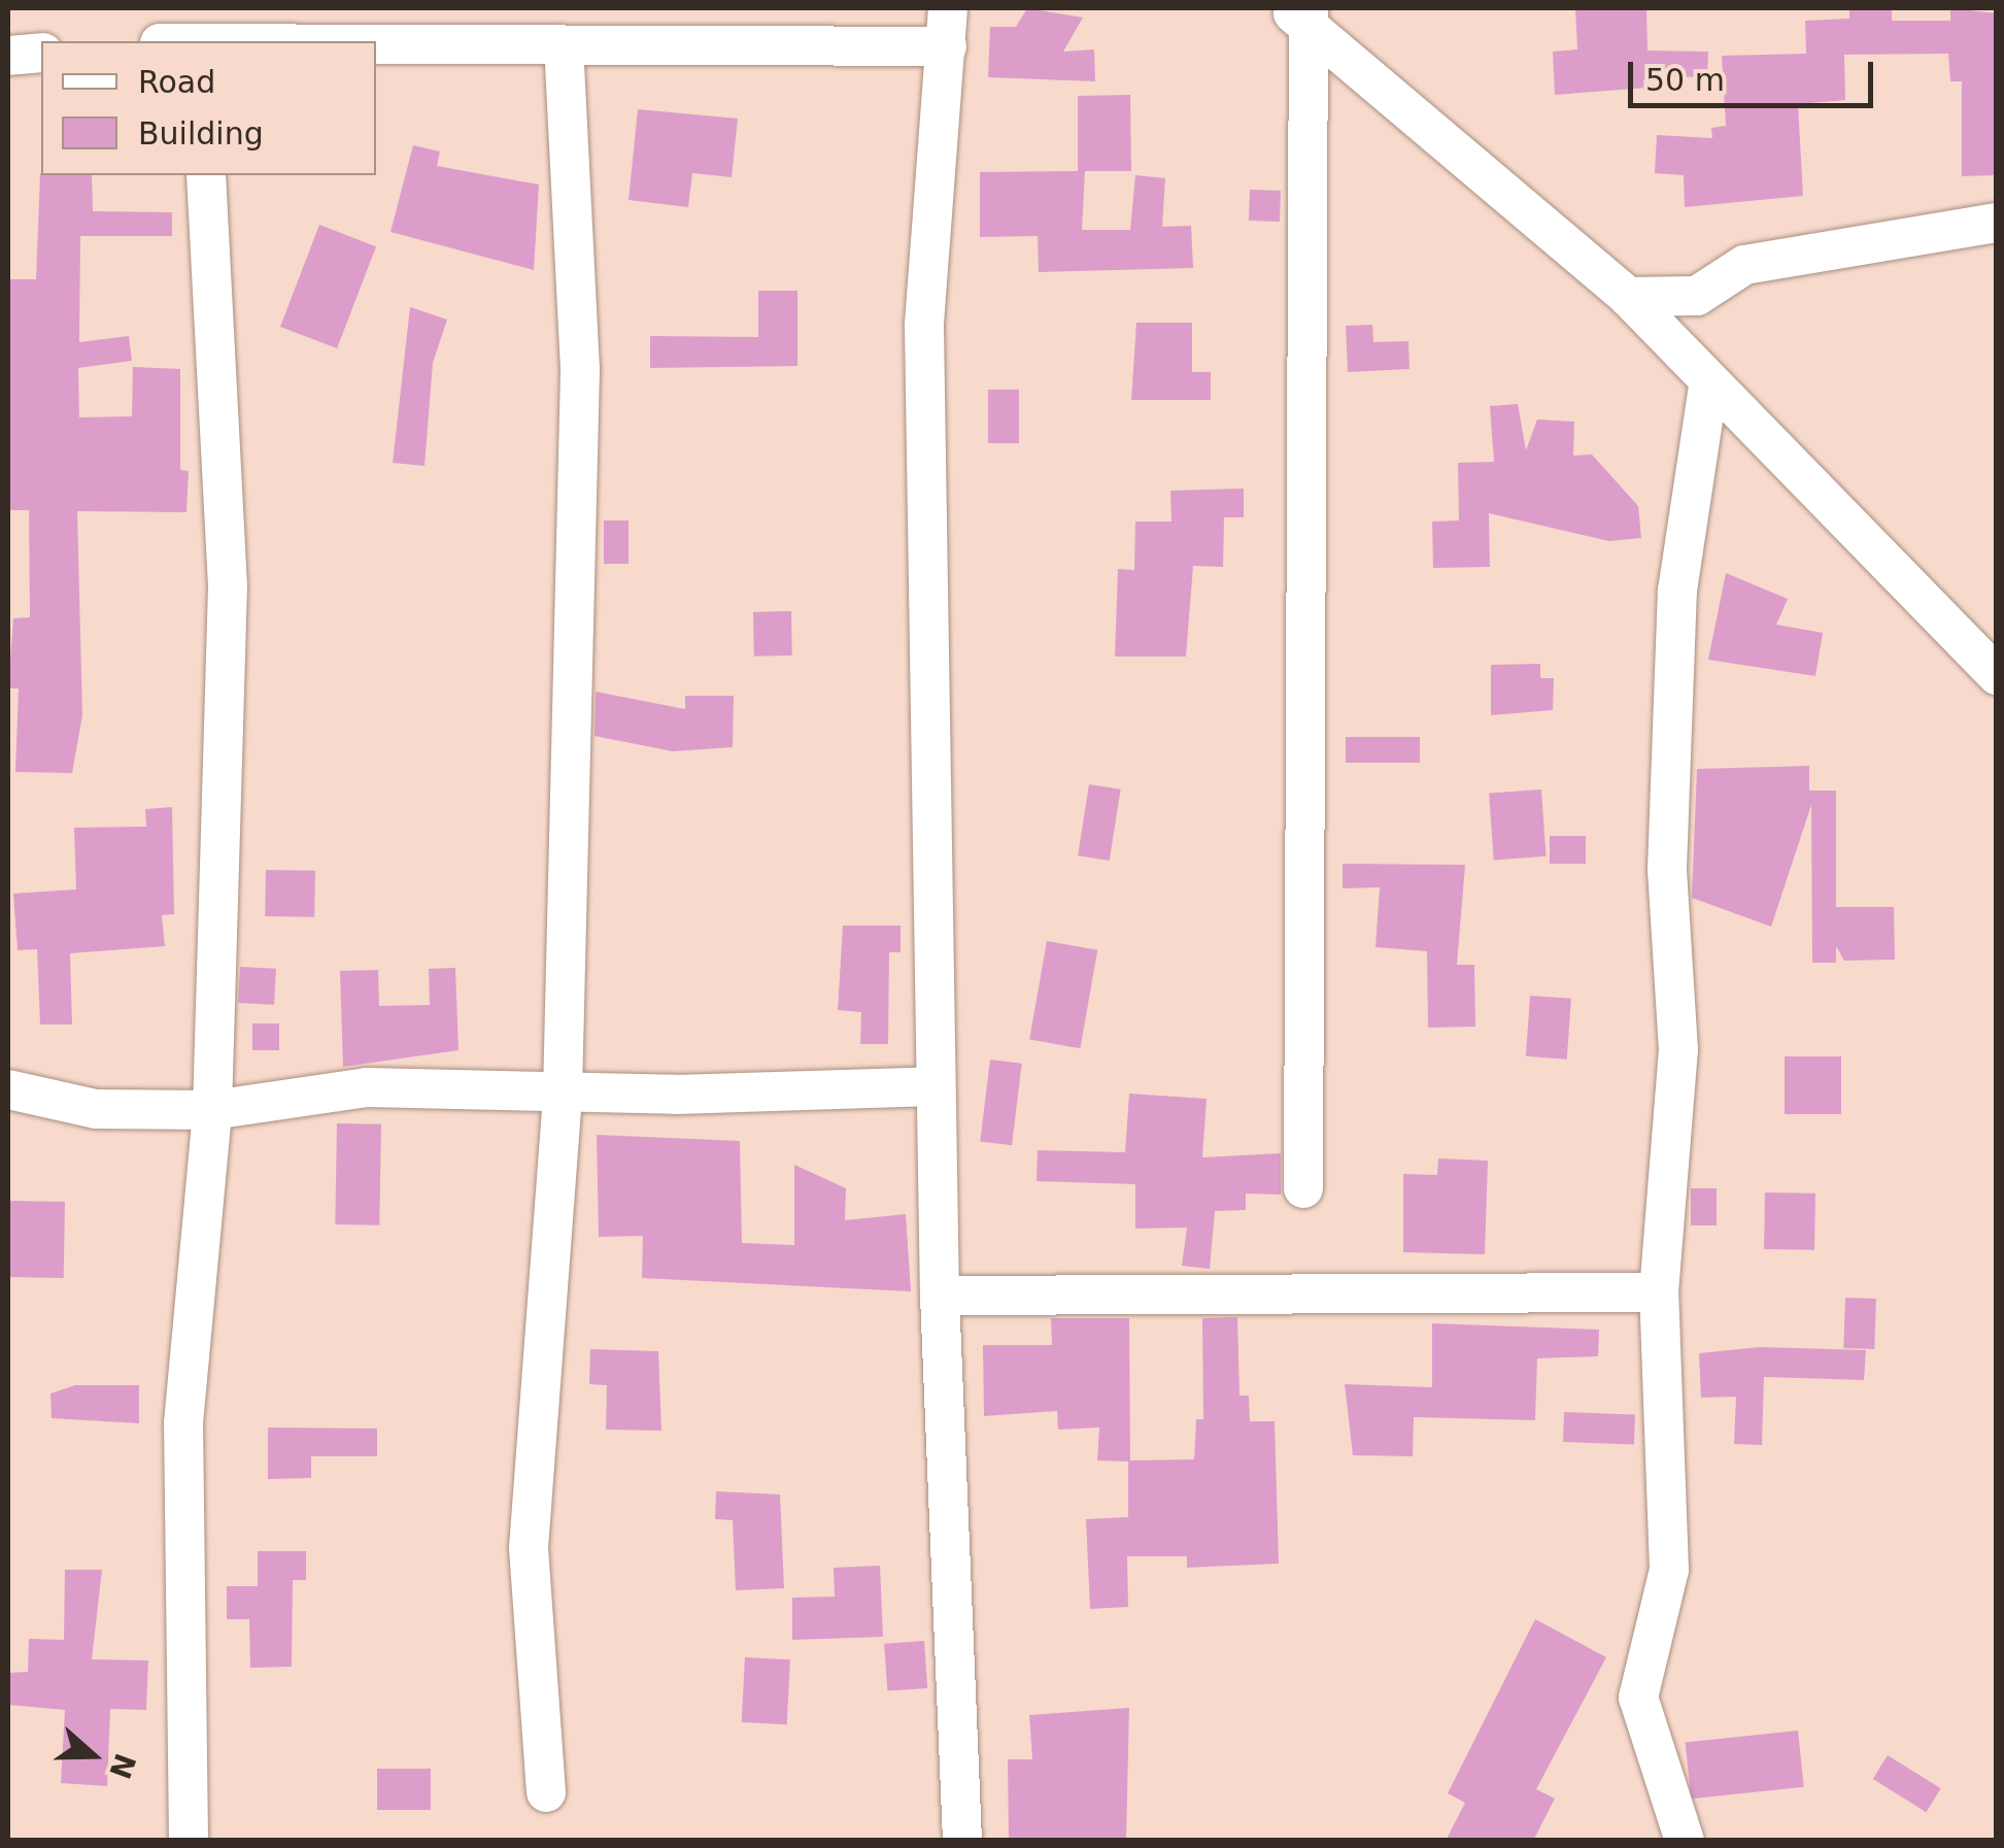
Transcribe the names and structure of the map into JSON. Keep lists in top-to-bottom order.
{
  "legend": ["Road", "Building"],
  "scale_bar": "50 m",
  "north": "right"
}
